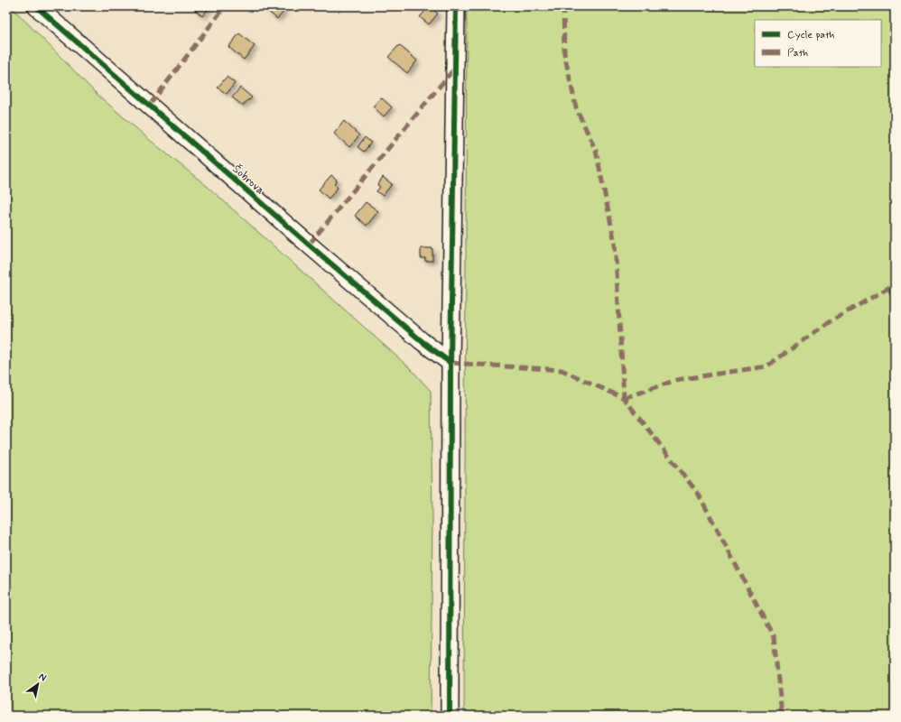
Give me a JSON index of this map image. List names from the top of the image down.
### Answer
{
  "streets": {
    "street": ["Šobrova"]
  },
  "legend": ["Cycle path", "Path"],
  "north": "top right"
}
